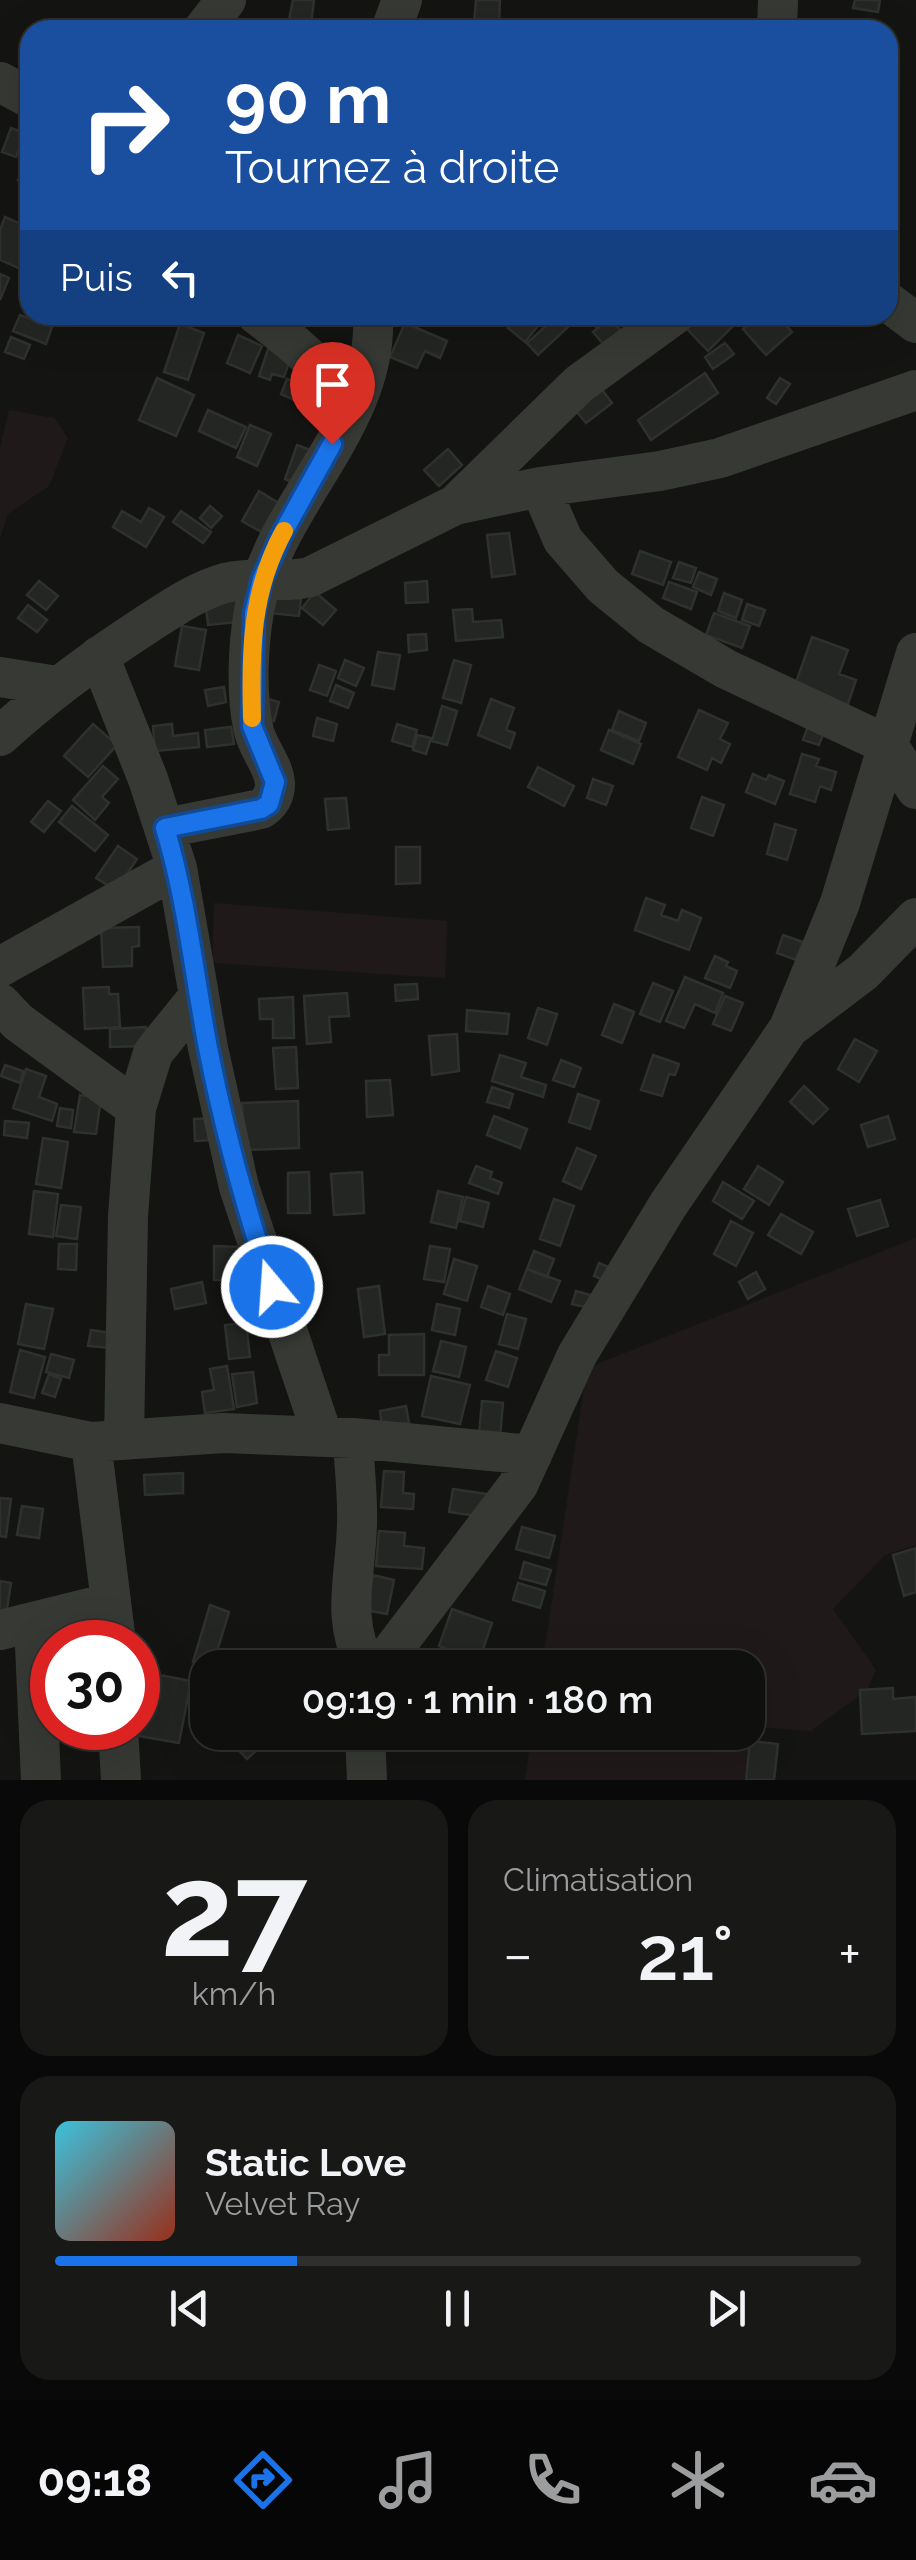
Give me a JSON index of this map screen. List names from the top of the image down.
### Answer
{
  "page": {
    "turn": ["90 m", "Tournez à droite"],
    "then": "Puis",
    "limit": "30",
    "trip": "09:19 · 1 min · 180 m",
    "tile": [
      ["27", "km/h"],
      "Climatisation"
    ],
    "heat": ["−", "21°", "+"],
    "song": ["Static Love", "Velvet Ray"],
    "tabs": "09:18"
  }
}
